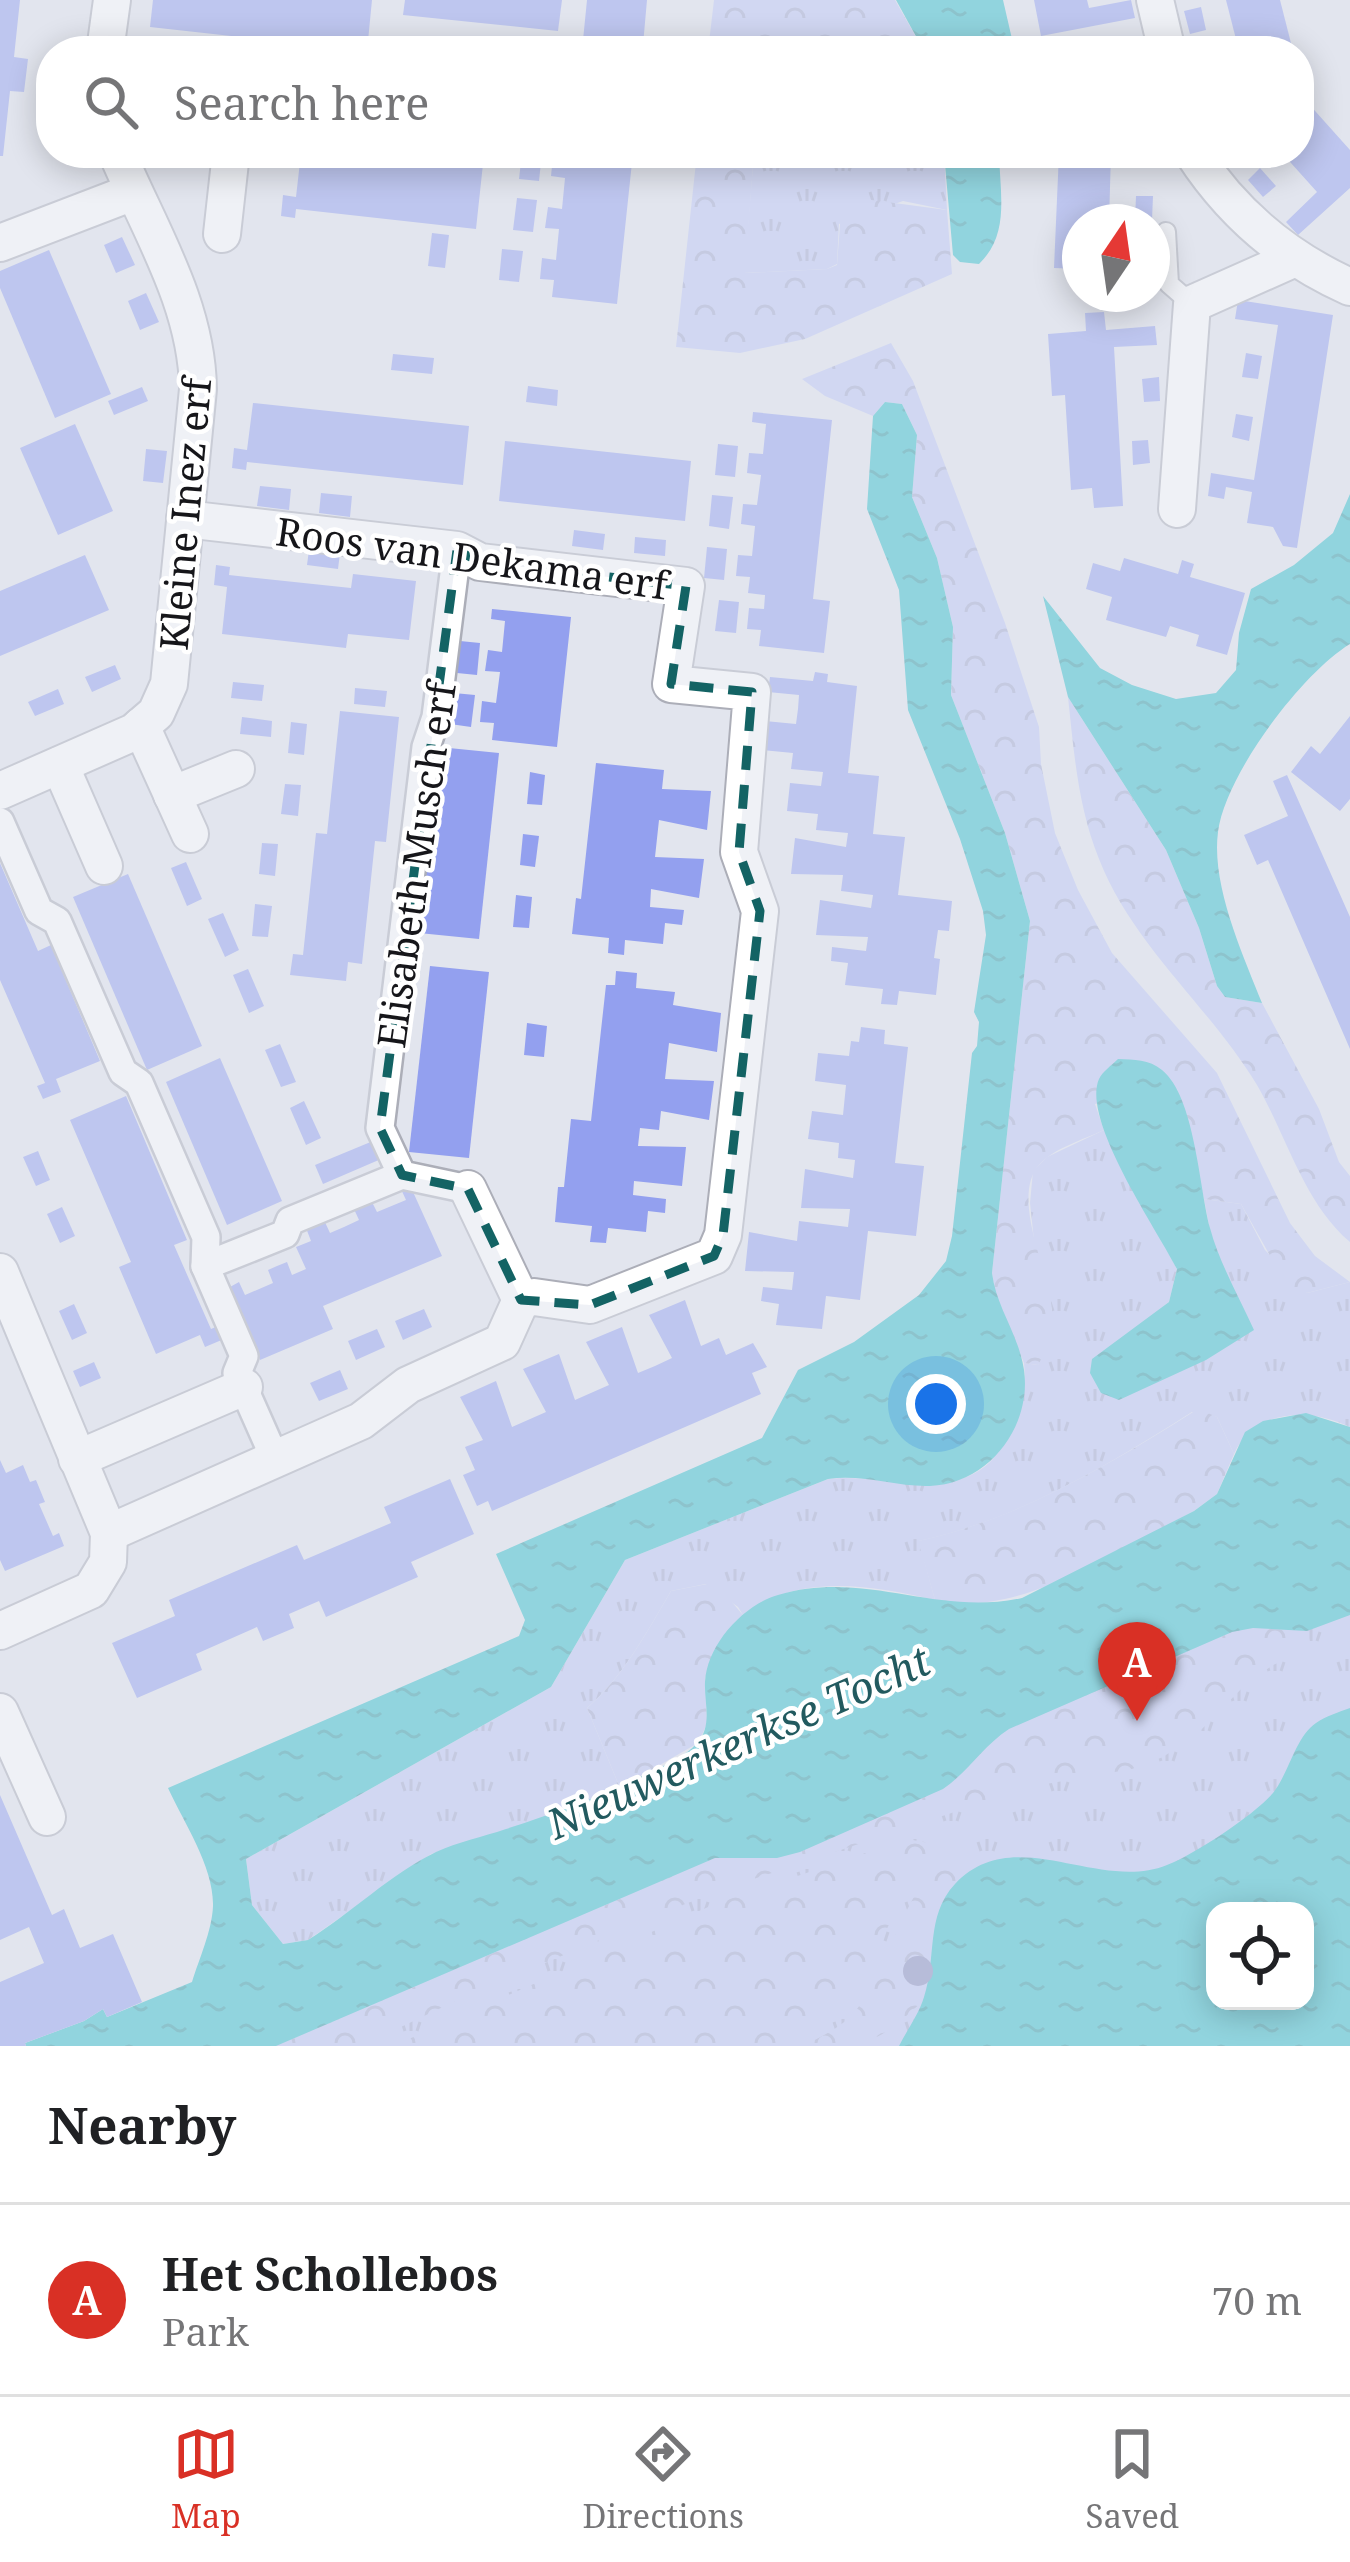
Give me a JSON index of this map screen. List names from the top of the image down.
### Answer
{
  "streets": {
    "street": ["Kleine Inez erf", "Roos van Dekama erf", "Elisabeth Musch erf"]
  },
  "crossings": [
    ["Kleine Inez erf", "Roos van Dekama erf"],
    ["Roos van Dekama erf", "Elisabeth Musch erf"]
  ],
  "water": ["Nieuwerkerkse Tocht"],
  "north": "top",
  "page": {
    "search": "Search here",
    "pins": "A",
    "heading": "Nearby",
    "list": [
      {
        "mark": "A",
        "name": "Het Schollebos",
        "note": "Park",
        "value": "70 m"
      }
    ],
    "nav": ["Map", "Directions", "Saved"]
  }
}
